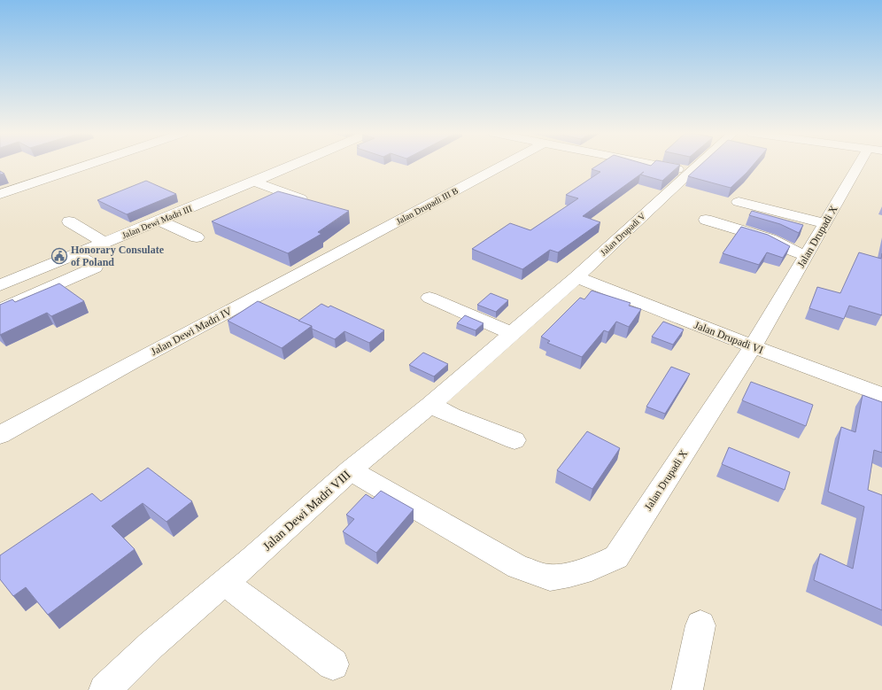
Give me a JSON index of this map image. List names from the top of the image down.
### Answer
{
  "streets": {
    "street": [
      "Jalan Drupadi III B",
      "Jalan Dewi Madri III",
      "Jalan Drupadi V",
      "Jalan Drupadi X",
      "Jalan Dewi Madri IV",
      "Jalan Drupadi VI",
      "Jalan Dewi Madri VIII"
    ]
  },
  "crossings": [
    ["Jalan Drupadi III B", "Jalan Dewi Madri IV"],
    ["Jalan Drupadi V", "Jalan Drupadi VI"],
    ["Jalan Drupadi V", "Jalan Dewi Madri VIII"],
    ["Jalan Drupadi X", "Jalan Drupadi VI"],
    ["Jalan Drupadi X", "Jalan Dewi Madri VIII"]
  ],
  "places": {
    "public building": ["Honorary Consulate of Poland"]
  }
}
